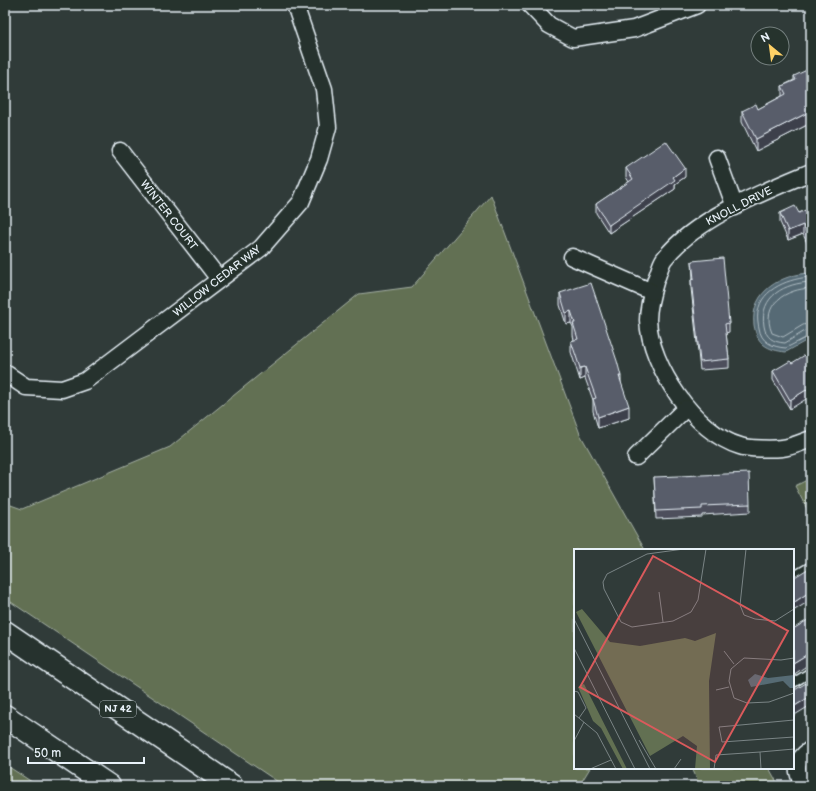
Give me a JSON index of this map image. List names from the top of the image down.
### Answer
{
  "streets": {
    "highway": ["NJ 42"],
    "street": ["KNOLL DRIVE", "WINTER COURT", "WILLOW CEDAR WAY"]
  },
  "crossings": [
    ["WINTER COURT", "WILLOW CEDAR WAY"]
  ],
  "scale_bar": "50 m",
  "north": "top left"
}
